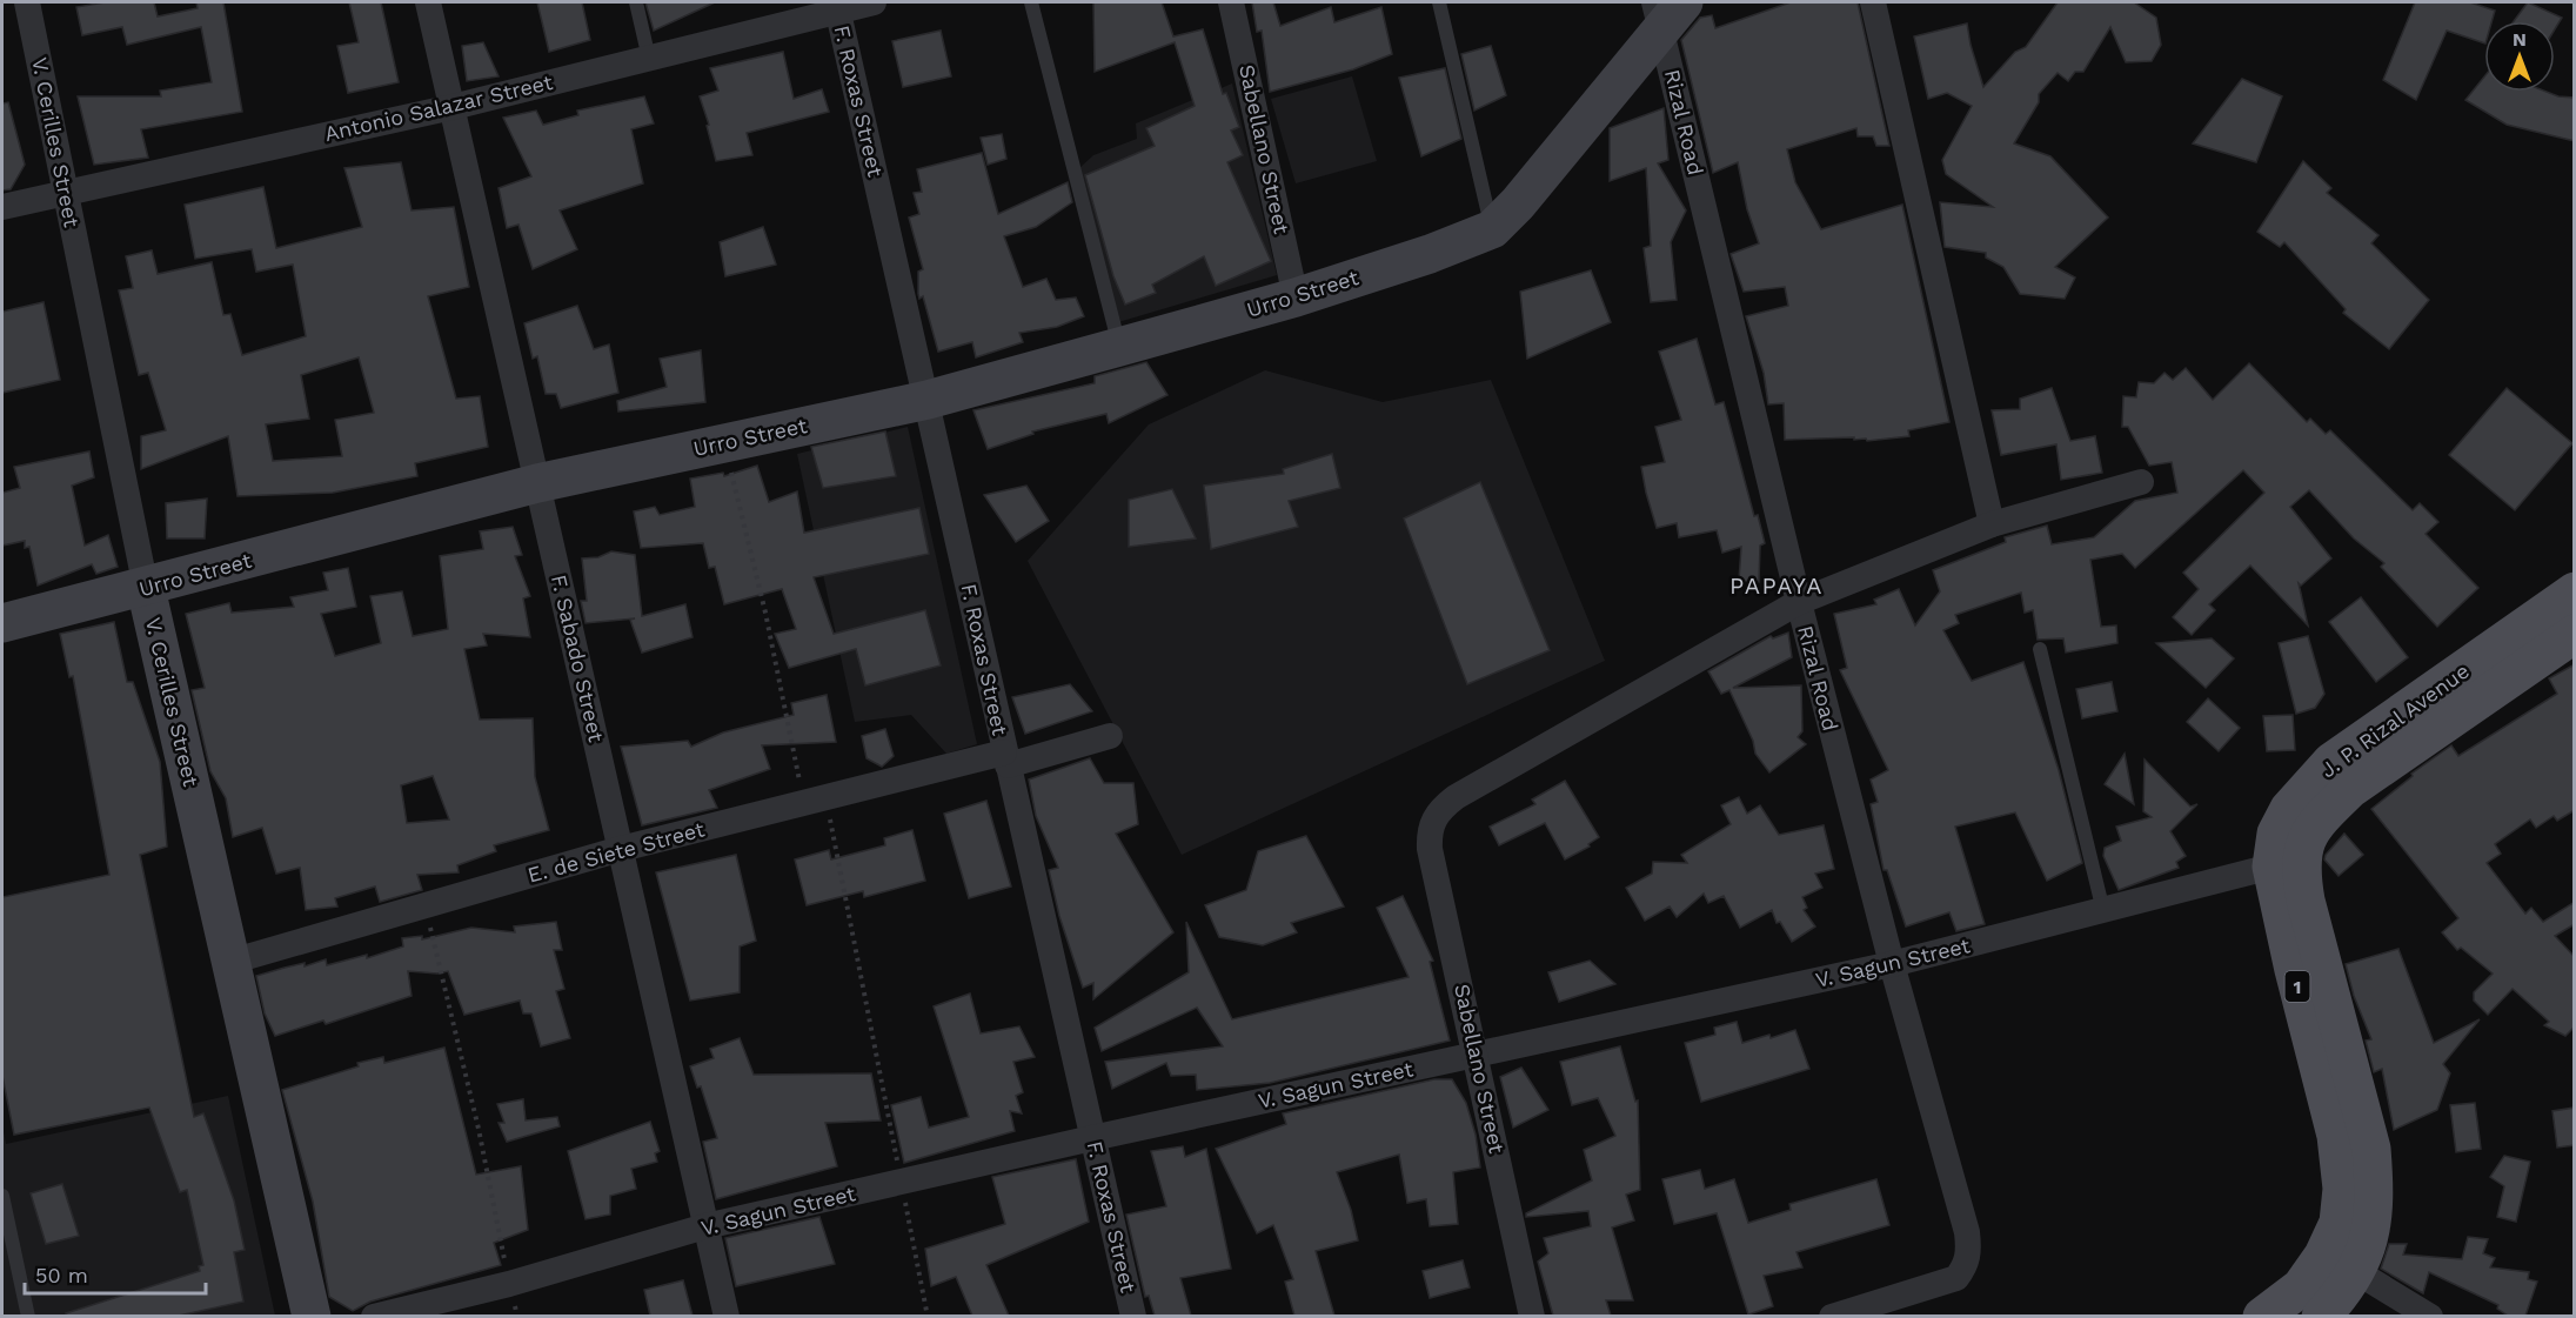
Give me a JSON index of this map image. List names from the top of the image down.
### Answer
{
  "streets": {
    "main road": ["J. P. Rizal Avenue", "1"],
    "street": [
      "F. Roxas Street",
      "Antonio Salazar Street",
      "Rizal Road",
      "V. Cerilles Street",
      "Sabellano Street",
      "Urro Street",
      "F. Sabado Street",
      "E. de Siete Street",
      "V. Sagun Street"
    ]
  },
  "crossings": [
    ["F. Roxas Street", "Antonio Salazar Street"],
    ["F. Roxas Street", "Urro Street"],
    ["F. Roxas Street", "E. de Siete Street"],
    ["F. Roxas Street", "V. Sagun Street"],
    ["Antonio Salazar Street", "V. Cerilles Street"],
    ["Antonio Salazar Street", "F. Sabado Street"],
    ["Rizal Road", "Sabellano Street"],
    ["Rizal Road", "V. Sagun Street"],
    ["V. Cerilles Street", "Urro Street"],
    ["V. Cerilles Street", "E. de Siete Street"],
    ["Sabellano Street", "Urro Street"],
    ["Sabellano Street", "V. Sagun Street"],
    ["Urro Street", "F. Sabado Street"],
    ["F. Sabado Street", "E. de Siete Street"],
    ["F. Sabado Street", "V. Sagun Street"],
    ["J. P. Rizal Avenue", "V. Sagun Street"]
  ],
  "districts": ["PAPAYA"],
  "scale_bar": "50 m",
  "north": "top"
}
